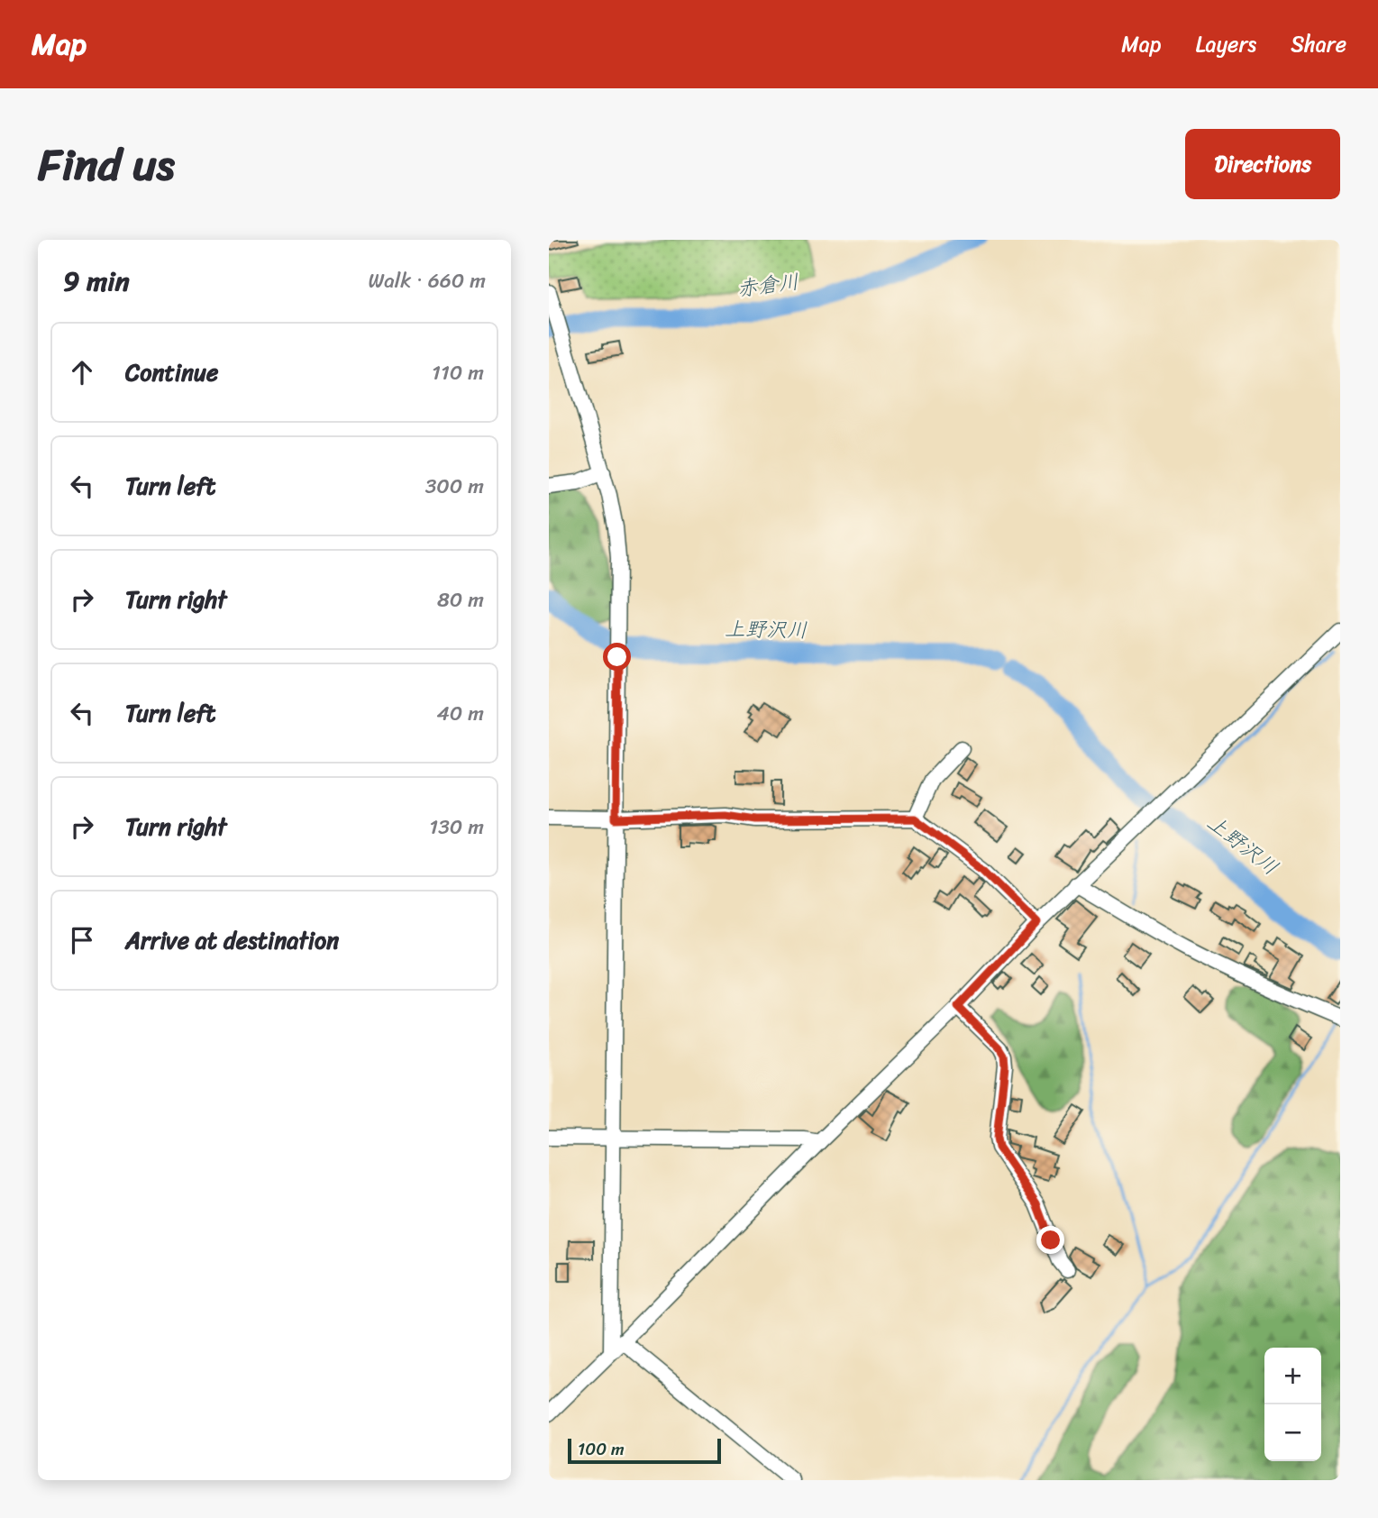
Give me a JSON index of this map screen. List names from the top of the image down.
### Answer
{
  "water": ["赤倉川", "上野沢川"],
  "scale_bar": "100 m",
  "page": {
    "header": "Map",
    "nav": ["Map", "Layers", "Share"],
    "title": "Find us",
    "buttons": "Directions",
    "heading": ["9 min", "Walk · 660 m"],
    "list": [
      ["Continue", "110 m"],
      ["Turn left", "300 m"],
      ["Turn right", "80 m"],
      ["Turn left", "40 m"],
      ["Turn right", "130 m"],
      "Arrive at destination"
    ],
    "map_buttons": ["+", "−"],
    "scale": "100 m"
  }
}
